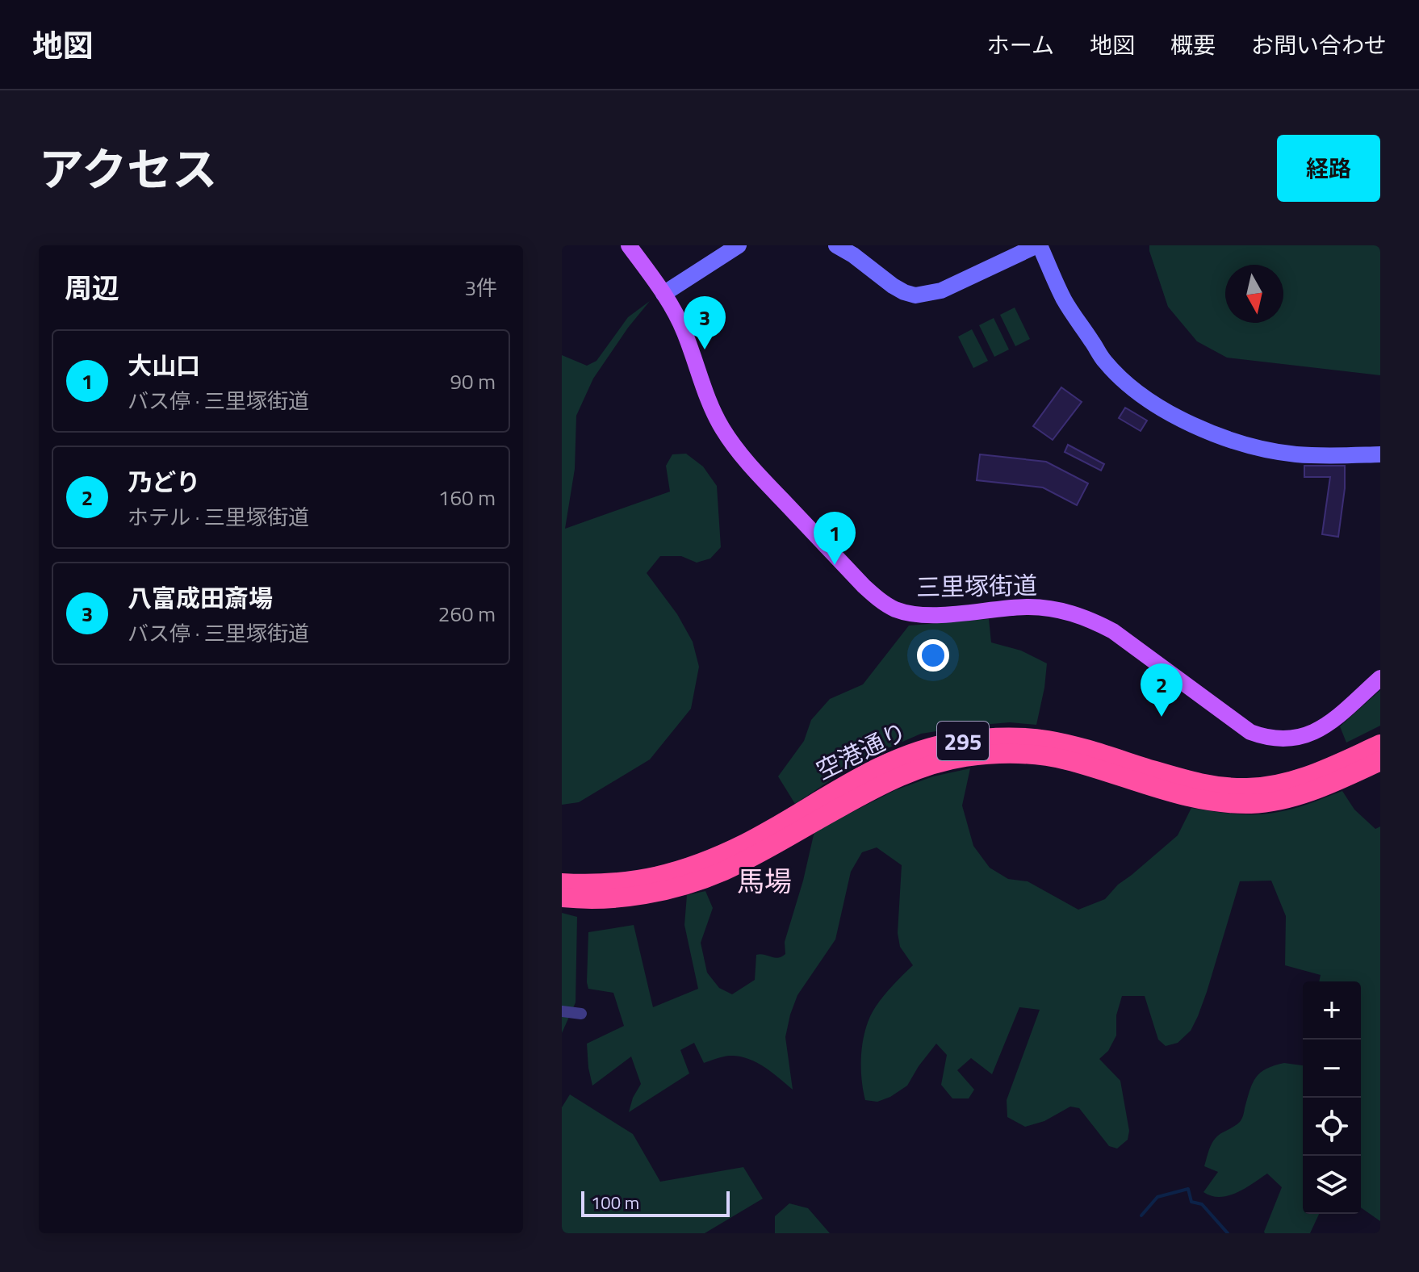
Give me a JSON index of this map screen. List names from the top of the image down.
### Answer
{
  "streets": {
    "highway": ["295", "空港通り"],
    "main road": ["三里塚街道"]
  },
  "districts": ["馬場"],
  "scale_bar": "100 m",
  "north": "bottom",
  "page": {
    "header": "地図",
    "nav": [
      "ホーム",
      "地図",
      "概要",
      "お問い合わせ"
    ],
    "title": "アクセス",
    "buttons": "経路",
    "heading": ["周辺", "3件"],
    "pins": ["3", "1", "2"],
    "list": [
      {
        "mark": "1",
        "name": "大山口",
        "note": "バス停 · 三里塚街道",
        "value": "90 m"
      },
      {
        "mark": "2",
        "name": "乃どり",
        "note": "ホテル · 三里塚街道",
        "value": "160 m"
      },
      {
        "mark": "3",
        "name": "八富成田斎場",
        "note": "バス停 · 三里塚街道",
        "value": "260 m"
      }
    ],
    "map_buttons": ["+", "−"],
    "scale": "100 m"
  }
}
